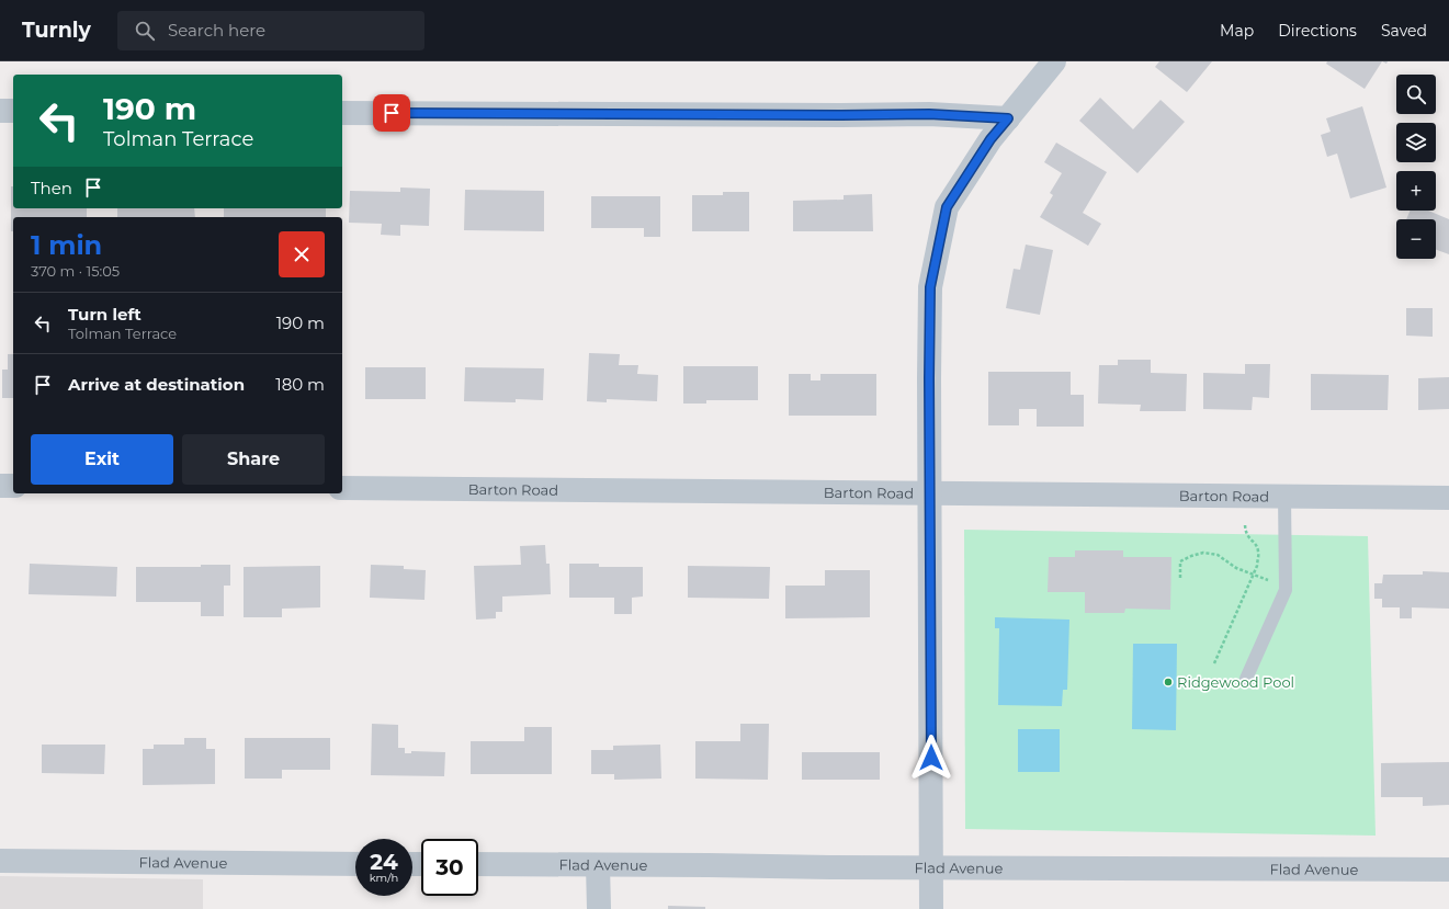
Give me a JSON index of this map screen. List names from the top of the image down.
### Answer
{
  "streets": {
    "street": ["Barton Road", "Flad Avenue"]
  },
  "places": ["Ridgewood Pool"],
  "page": {
    "header": "Turnly",
    "search": "Search here",
    "nav": ["Map", "Directions", "Saved"],
    "map_buttons": ["+", "−"],
    "turn": ["190 m", "Tolman Terrace"],
    "then": "Then",
    "heading": ["1 min", "370 m · 15:05"],
    "list": [
      {
        "name": "Turn left",
        "note": "Tolman Terrace",
        "value": "190 m"
      },
      {
        "name": "Arrive at destination",
        "value": "180 m"
      }
    ],
    "buttons": ["Exit", "Share"],
    "speed": "24 km/h",
    "limit": "30"
  }
}
